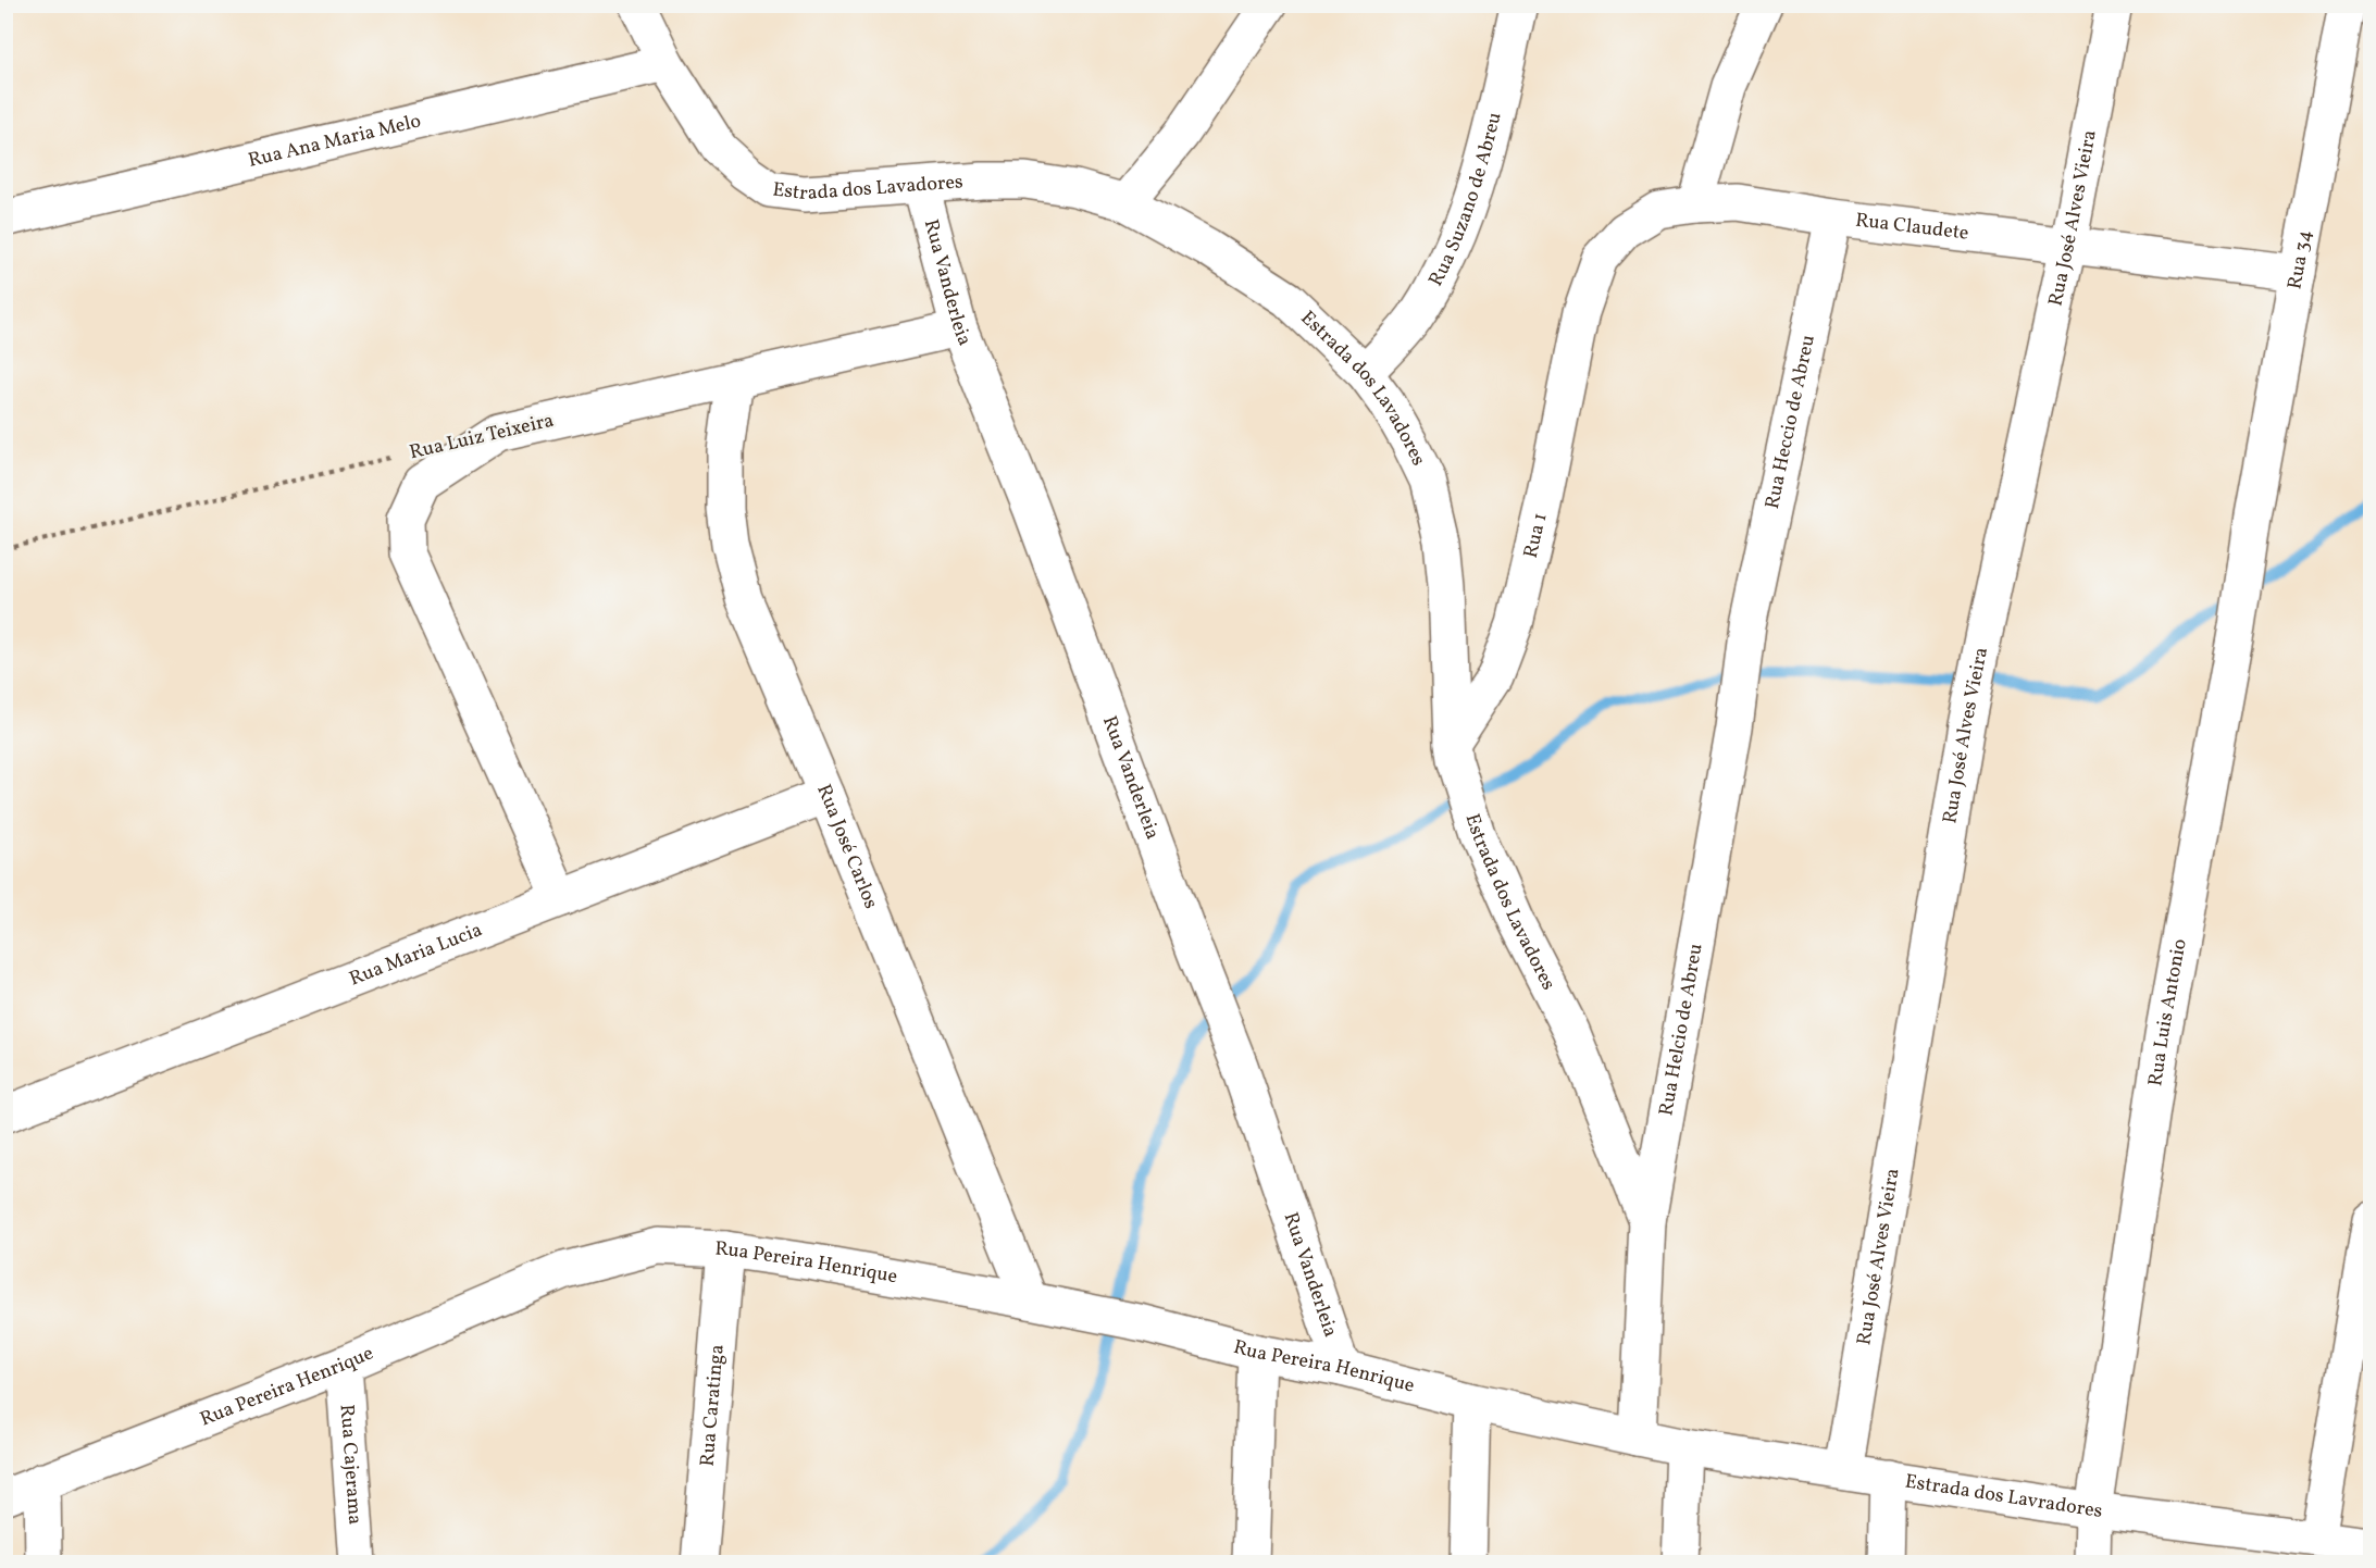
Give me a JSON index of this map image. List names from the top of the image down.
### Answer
{
  "streets": {
    "street": [
      "Rua Ana Maria Melo",
      "Estrada dos Lavadores",
      "Rua Suzano de Abreu",
      "Rua José Alves Vieira",
      "Rua Claudete",
      "Rua 34",
      "Rua Vanderleia",
      "Rua Heccio de Abreu",
      "Rua Luiz Teixeira",
      "Rua 1",
      "Rua José Carlos",
      "Rua Maria Lucia",
      "Rua Luis Antonio",
      "Rua Helcio de Abreu",
      "Rua Pereira Henrique",
      "Rua Caratinga",
      "Rua Cajerama",
      "Estrada dos Lavradores"
    ]
  },
  "crossings": [
    ["Rua Ana Maria Melo", "Estrada dos Lavadores"],
    ["Estrada dos Lavadores", "Rua Suzano de Abreu"],
    ["Estrada dos Lavadores", "Rua Vanderleia"],
    ["Estrada dos Lavadores", "Rua 1"],
    ["Estrada dos Lavadores", "Rua Helcio de Abreu"],
    ["Rua José Alves Vieira", "Rua Claudete"],
    ["Rua José Alves Vieira", "Estrada dos Lavradores"],
    ["Rua Claudete", "Rua 34"],
    ["Rua Claudete", "Rua Heccio de Abreu"],
    ["Rua Claudete", "Rua 1"],
    ["Rua 34", "Rua Luis Antonio"],
    ["Rua Vanderleia", "Rua Luiz Teixeira"],
    ["Rua Vanderleia", "Rua Pereira Henrique"],
    ["Rua Heccio de Abreu", "Rua Helcio de Abreu"],
    ["Rua Luiz Teixeira", "Rua José Carlos"],
    ["Rua Luiz Teixeira", "Rua Maria Lucia"],
    ["Rua José Carlos", "Rua Maria Lucia"],
    ["Rua José Carlos", "Rua Pereira Henrique"],
    ["Rua Luis Antonio", "Estrada dos Lavradores"],
    ["Rua Helcio de Abreu", "Rua Pereira Henrique"],
    ["Rua Helcio de Abreu", "Estrada dos Lavradores"],
    ["Rua Pereira Henrique", "Rua Caratinga"],
    ["Rua Pereira Henrique", "Rua Cajerama"],
    ["Rua Pereira Henrique", "Estrada dos Lavradores"]
  ]
}
